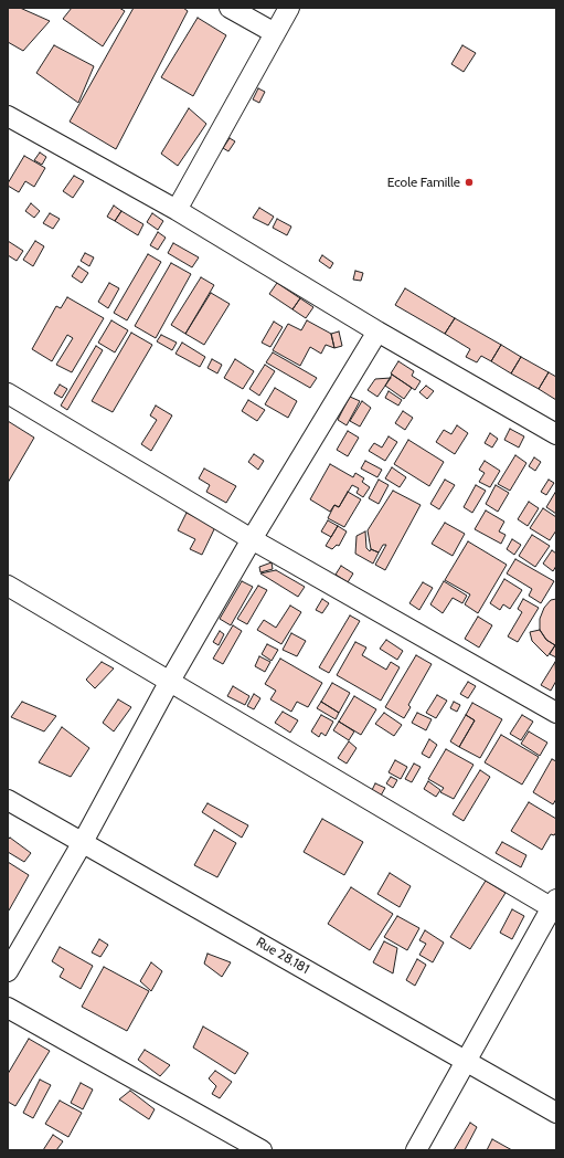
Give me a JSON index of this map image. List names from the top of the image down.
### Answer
{
  "streets": {
    "street": ["Rue 28.181"]
  },
  "places": ["Ecole Famille"]
}
